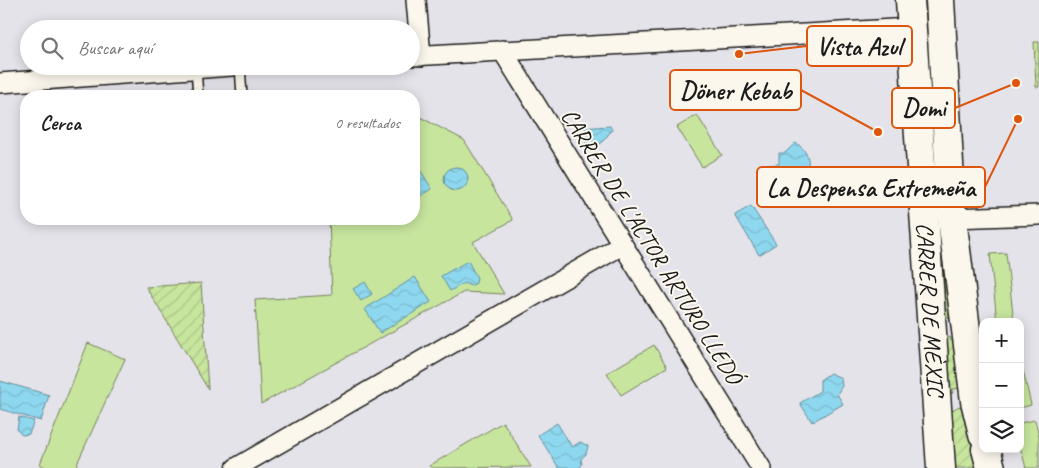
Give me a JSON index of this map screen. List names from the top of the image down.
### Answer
{
  "streets": {
    "main road": ["CARRER DE MÈXIC"],
    "street": ["CARRER DE L'ACTOR ARTURO LLEDÓ"]
  },
  "places": [
    "Vista Azul",
    "Domi",
    "La Despensa Extremeña",
    "Döner Kebab"
  ],
  "page": {
    "search": "Buscar aquí",
    "heading": ["Cerca", "0 resultados"],
    "map_buttons": ["+", "−"]
  }
}
